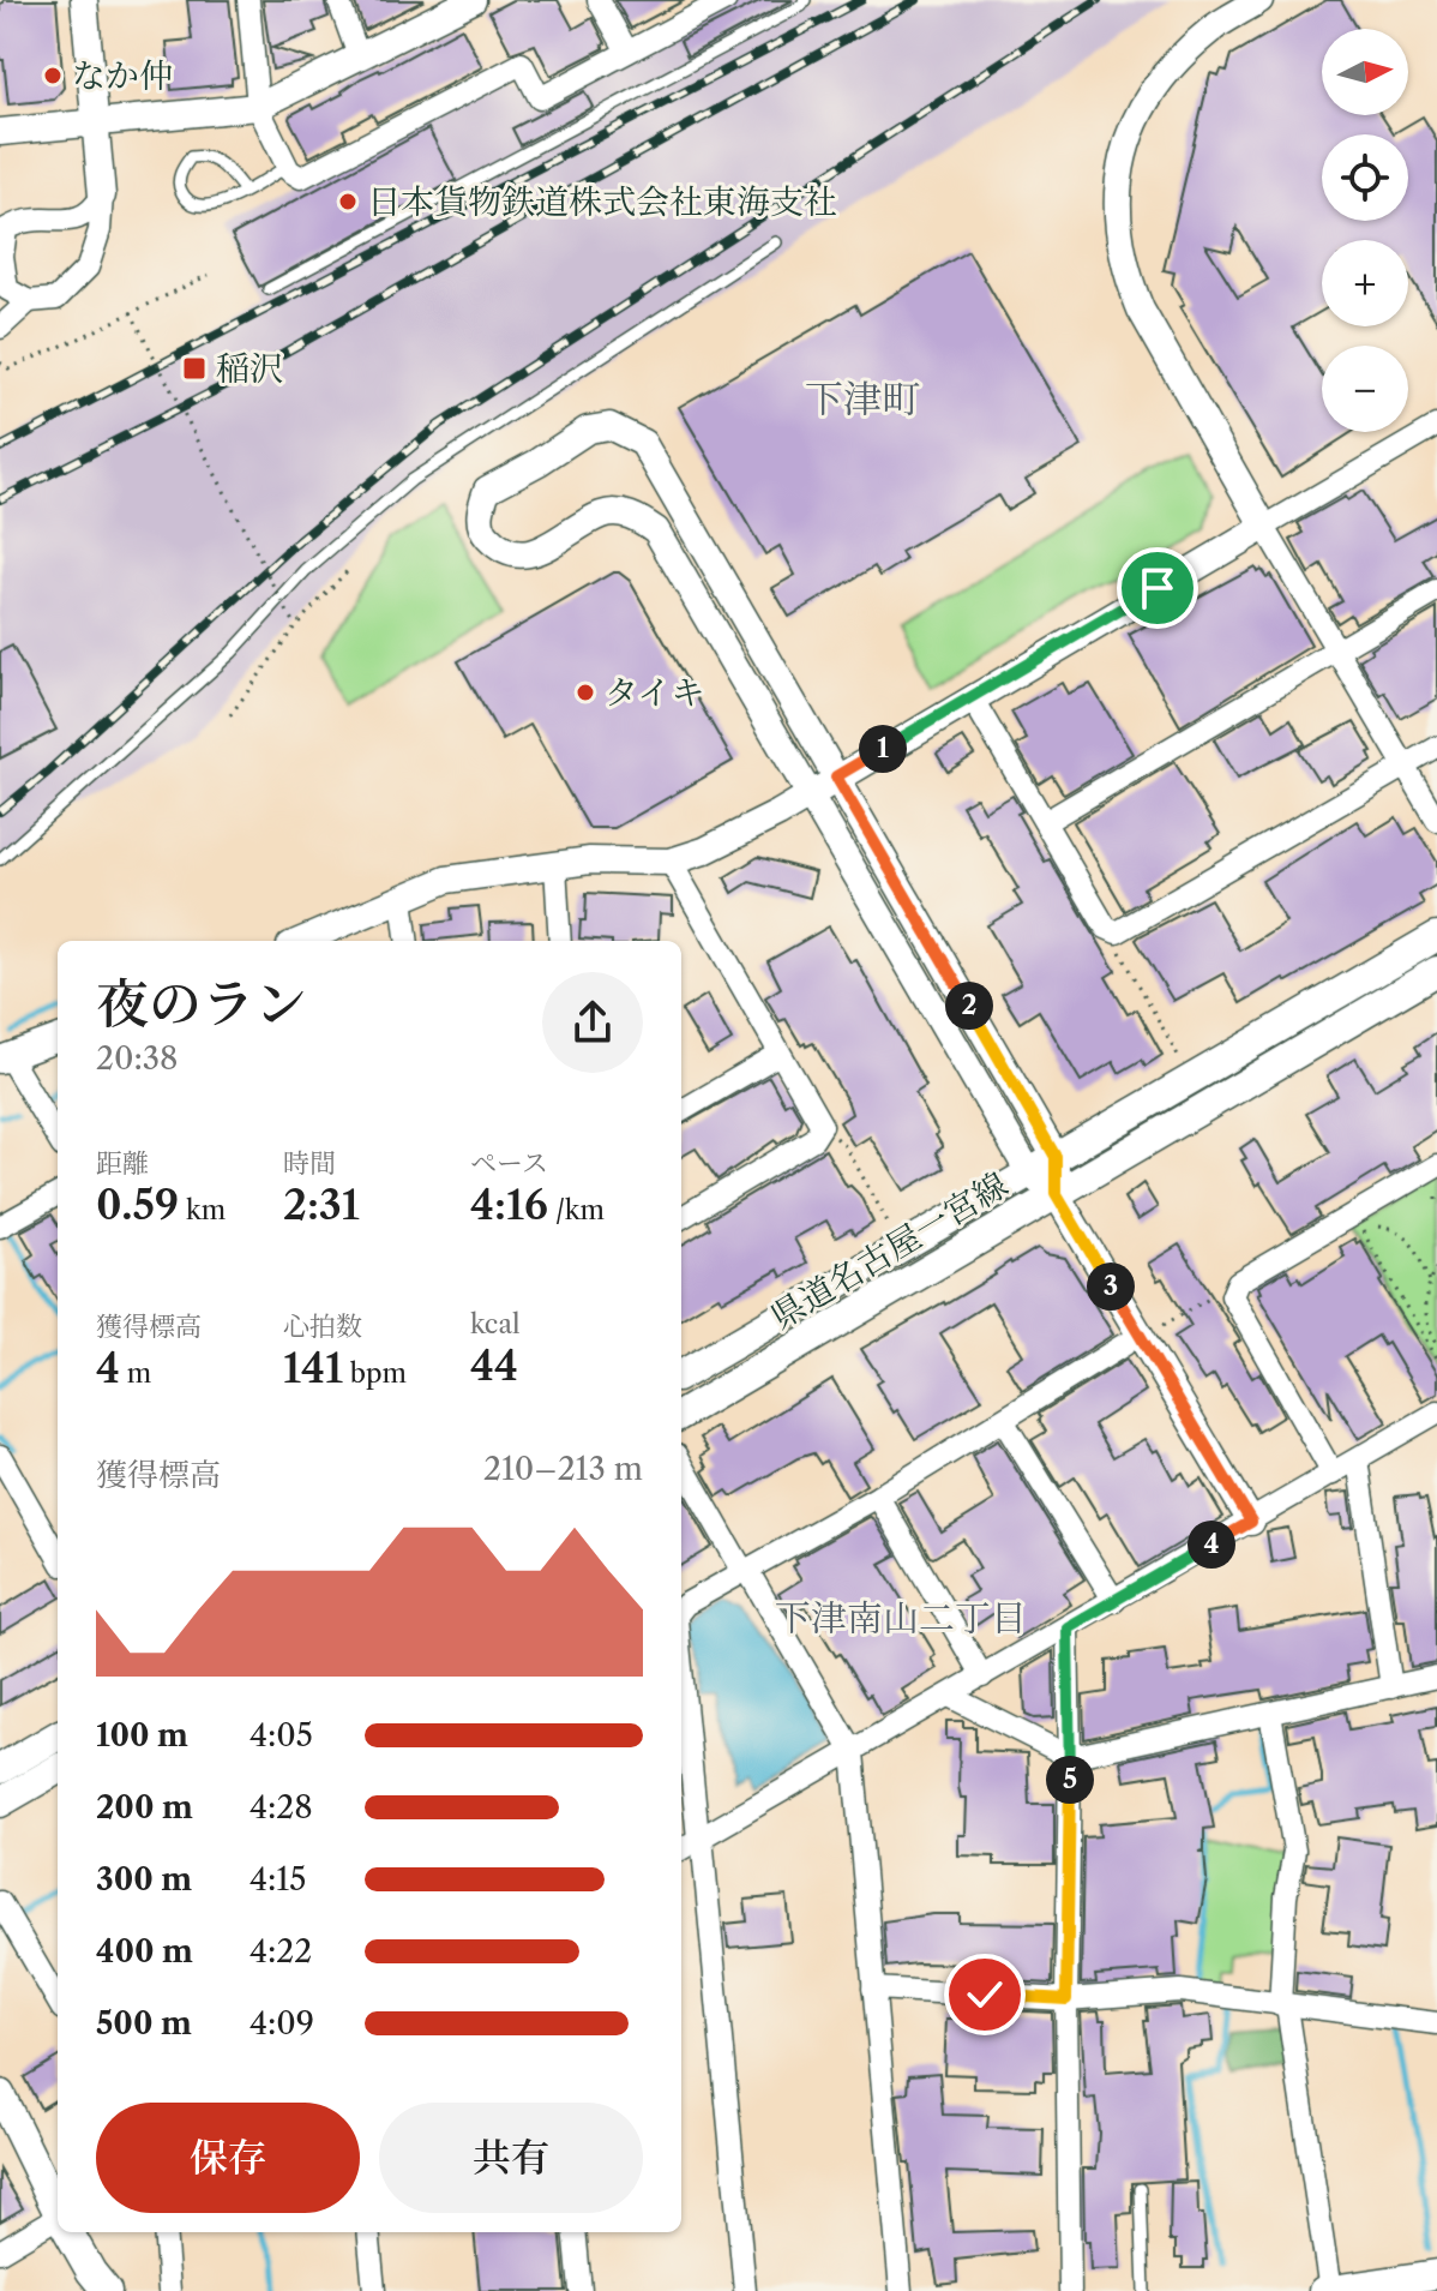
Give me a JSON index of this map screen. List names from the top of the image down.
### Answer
{
  "streets": {
    "main road": ["県道名古屋一宮線"]
  },
  "districts": ["下津町", "下津南山二丁目"],
  "places": {
    "other": ["なか仲", "日本貨物鉄道株式会社東海支社", "タイキ"],
    "transit": ["稲沢"]
  },
  "north": "right",
  "page": {
    "map_buttons": ["+", "−"],
    "pins": [
      "1",
      "2",
      "3",
      "4",
      "5"
    ],
    "heading": ["夜のラン", "20:38"],
    "stats": [
      ["距離", "0.59 km"],
      ["時間", "2:31"],
      ["ペース", "4:16 /km"],
      ["獲得標高", "4 m"],
      ["心拍数", "141 bpm"],
      ["kcal", "44"]
    ],
    "chart": ["獲得標高", "210–213 m"],
    "list": [
      {
        "name": "100 m",
        "note": "4:05"
      },
      {
        "name": "200 m",
        "note": "4:28"
      },
      {
        "name": "300 m",
        "note": "4:15"
      },
      {
        "name": "400 m",
        "note": "4:22"
      },
      {
        "name": "500 m",
        "note": "4:09"
      }
    ],
    "buttons": ["保存", "共有"]
  }
}
